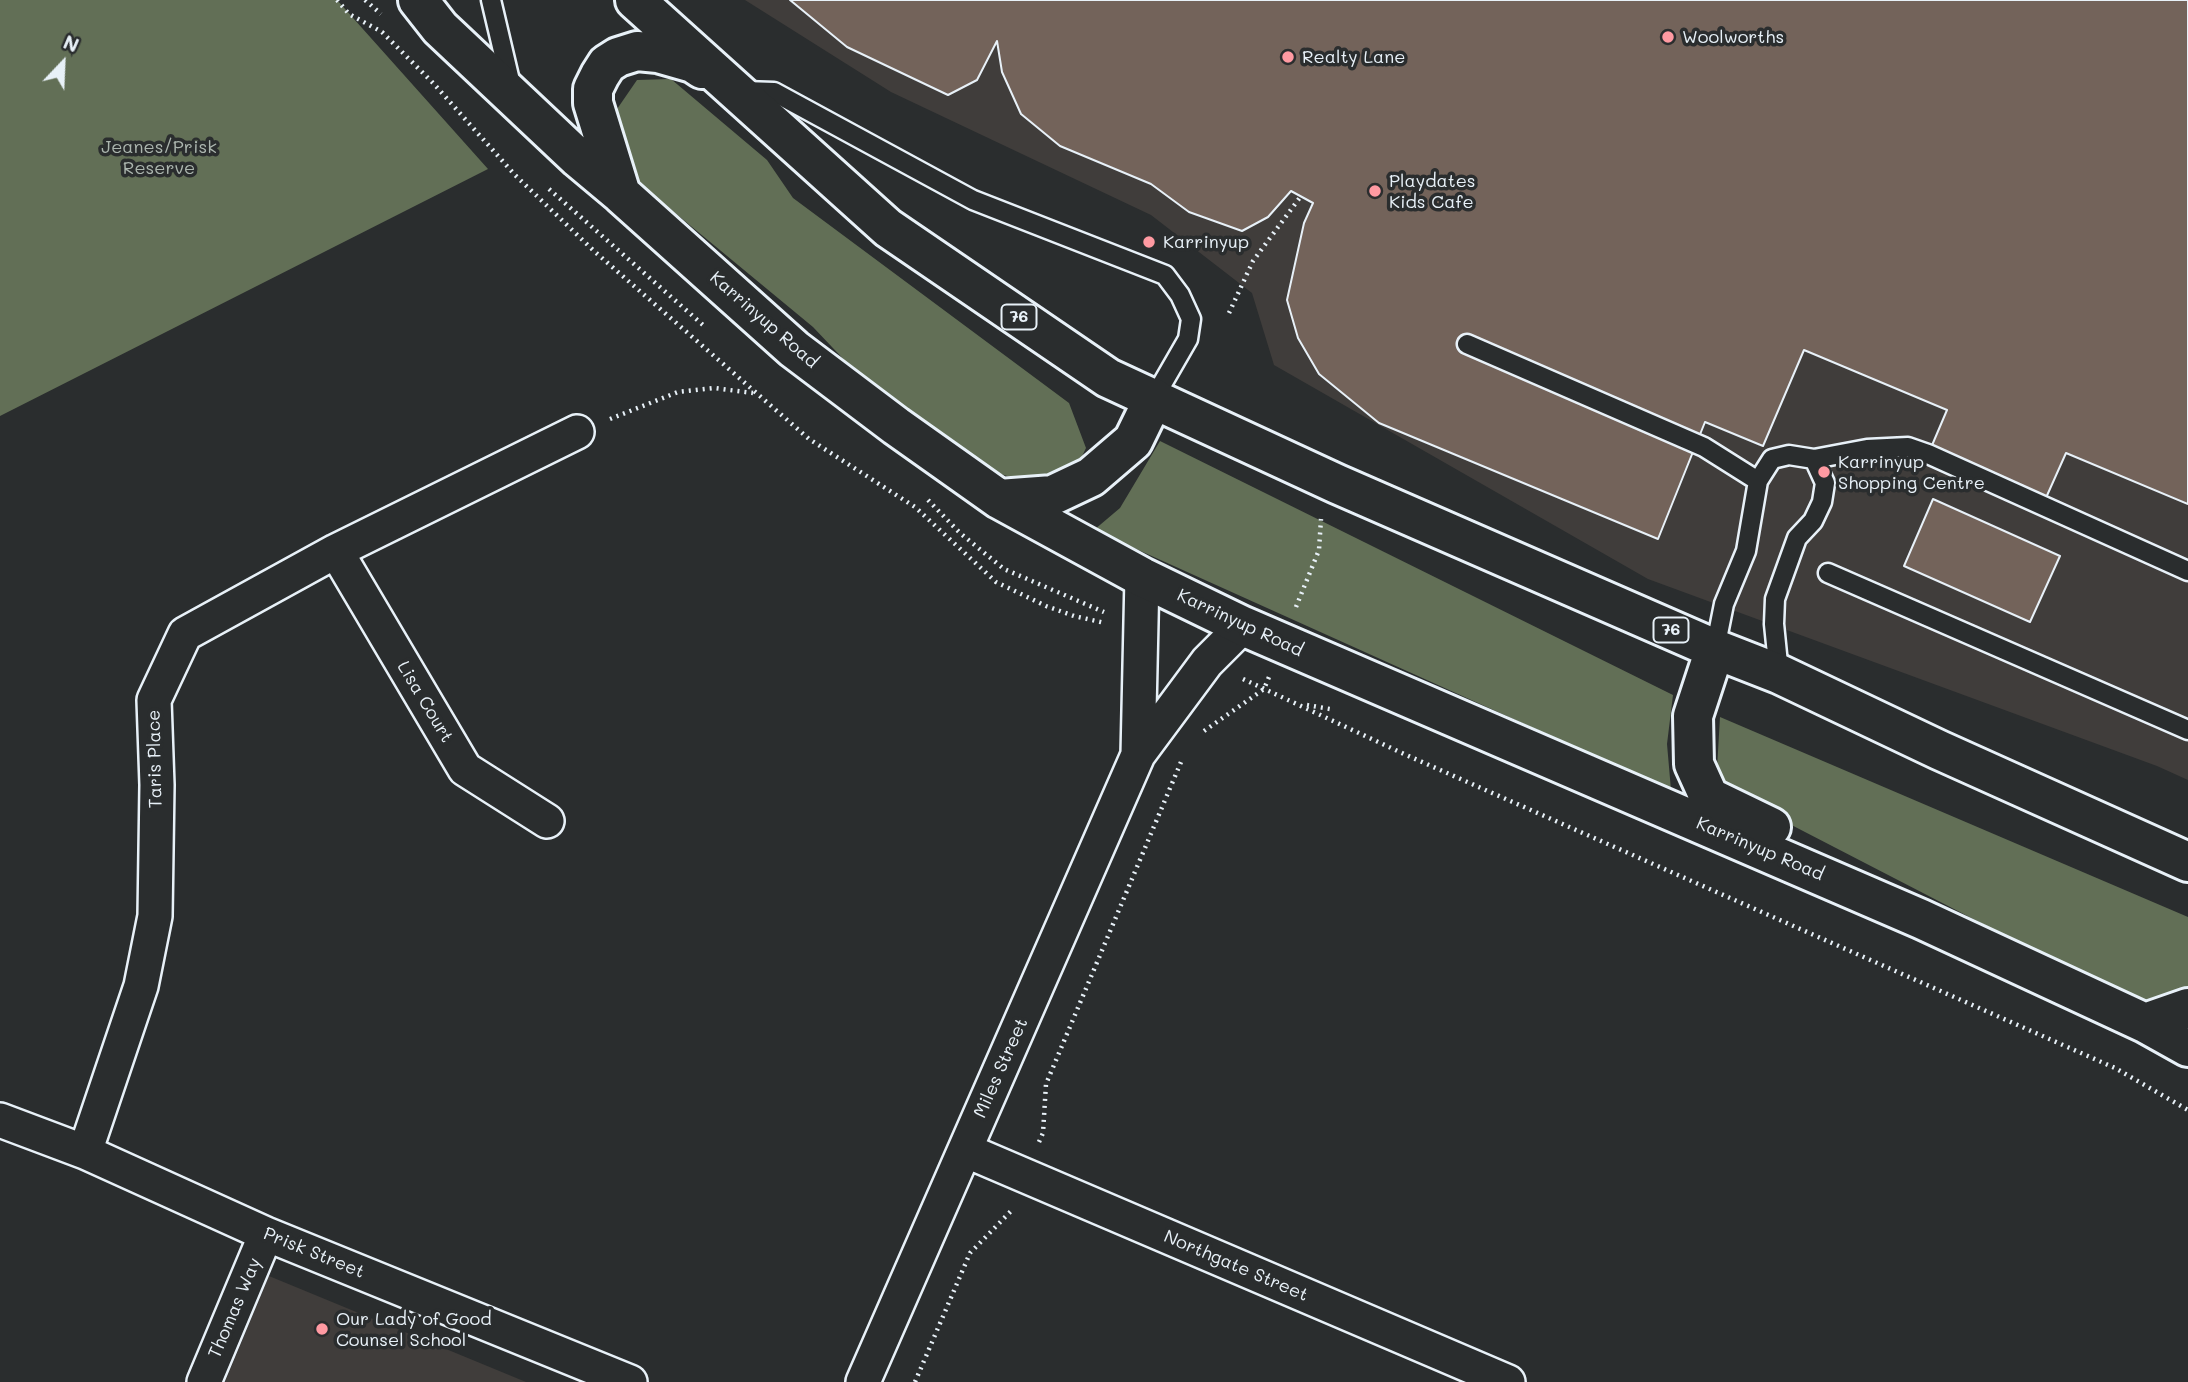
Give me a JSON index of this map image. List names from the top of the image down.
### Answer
{
  "streets": {
    "highway": ["76", "Karrinyup Road"],
    "street": [
      "Lisa Court",
      "Taris Place",
      "Miles Street",
      "Prisk Street",
      "Northgate Street",
      "Thomas Way"
    ]
  },
  "crossings": [
    ["Karrinyup Road", "Miles Street"],
    ["Lisa Court", "Taris Place"],
    ["Taris Place", "Prisk Street"],
    ["Miles Street", "Northgate Street"],
    ["Prisk Street", "Thomas Way"]
  ],
  "parks": ["Jeanes/Prisk Reserve"],
  "places": [
    "Woolworths",
    "Realty Lane",
    "Playdates Kids Cafe",
    "Karrinyup",
    "Karrinyup Shopping Centre",
    "Our Lady of Good Counsel School"
  ],
  "north": "top right"
}
